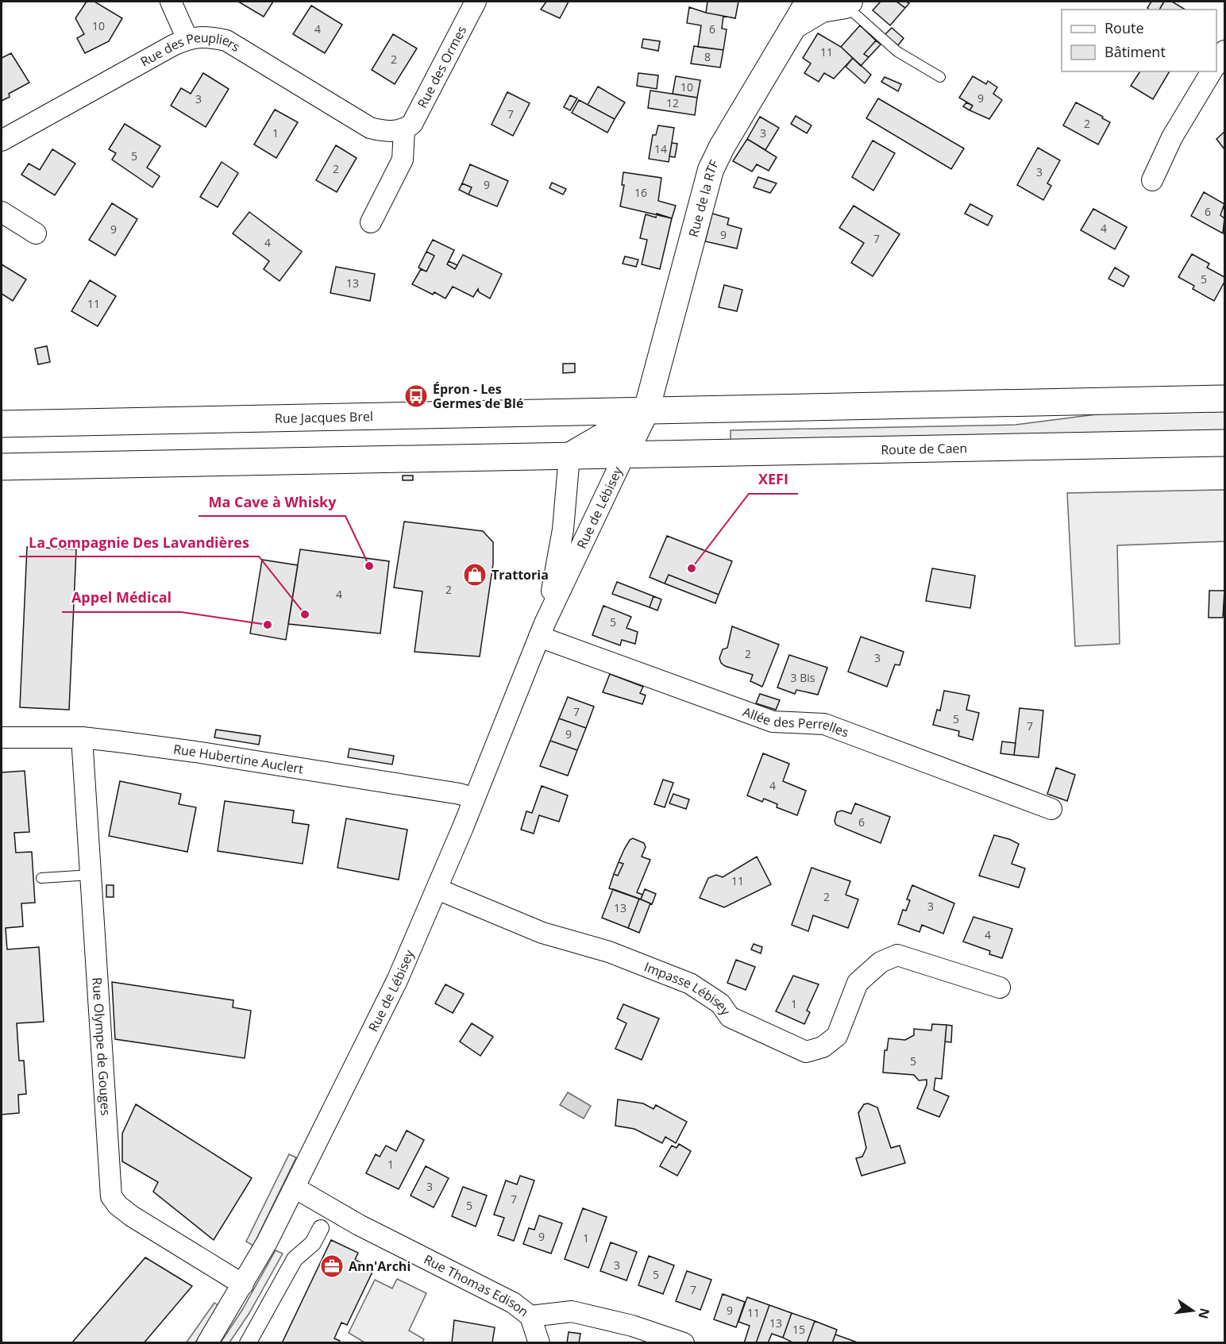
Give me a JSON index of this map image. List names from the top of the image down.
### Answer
{
  "streets": {
    "main road": ["Rue Jacques Brel", "Route de Caen"],
    "street": [
      "Rue des Peupliers",
      "Rue des Ormes",
      "Rue de la RTF",
      "Rue de Lébisey",
      "Allée des Perrelles",
      "Rue Hubertine Auclert",
      "Impasse Lébisey",
      "Rue Olympe de Gouges",
      "Rue Thomas Edison"
    ]
  },
  "crossings": [
    ["Rue des Peupliers", "Rue des Ormes"],
    ["Rue de la RTF", "Rue Jacques Brel"],
    ["Rue de la RTF", "Rue de Lébisey"],
    ["Rue Jacques Brel", "Rue de Lébisey"],
    ["Route de Caen", "Rue de Lébisey"],
    ["Rue de Lébisey", "Allée des Perrelles"],
    ["Rue de Lébisey", "Rue Hubertine Auclert"],
    ["Rue de Lébisey", "Impasse Lébisey"],
    ["Rue de Lébisey", "Rue Olympe de Gouges"],
    ["Rue de Lébisey", "Rue Thomas Edison"],
    ["Rue Hubertine Auclert", "Rue Olympe de Gouges"]
  ],
  "places": {
    "bus stop": ["Épron - Les Germes de Blé"],
    "other": [
      "Ma Cave à Whisky",
      "XEFI",
      "La Compagnie Des Lavandières",
      "Appel Médical"
    ],
    "shop": ["Trattoria"],
    "office": ["Ann'Archi"]
  },
  "house_numbers": [
    "10",
    "4",
    "6",
    "11",
    "8",
    "2",
    "10",
    "9",
    "3",
    "12",
    "7",
    "2",
    "1",
    "3",
    "14",
    "5",
    "2",
    "3",
    "9",
    "16",
    "6",
    "4",
    "9",
    "9",
    "7",
    "4",
    "5",
    "13",
    "11",
    "2",
    "4",
    "5",
    "2",
    "3",
    "3 Bis",
    "7",
    "5",
    "7",
    "9",
    "4",
    "6",
    "11",
    "2",
    "3",
    "13",
    "4",
    "1",
    "5",
    "1",
    "3",
    "7",
    "5",
    "9",
    "1",
    "3",
    "5",
    "7",
    "9",
    "11",
    "13",
    "15"
  ],
  "legend": ["Route", "Bâtiment"],
  "north": "right"
}
